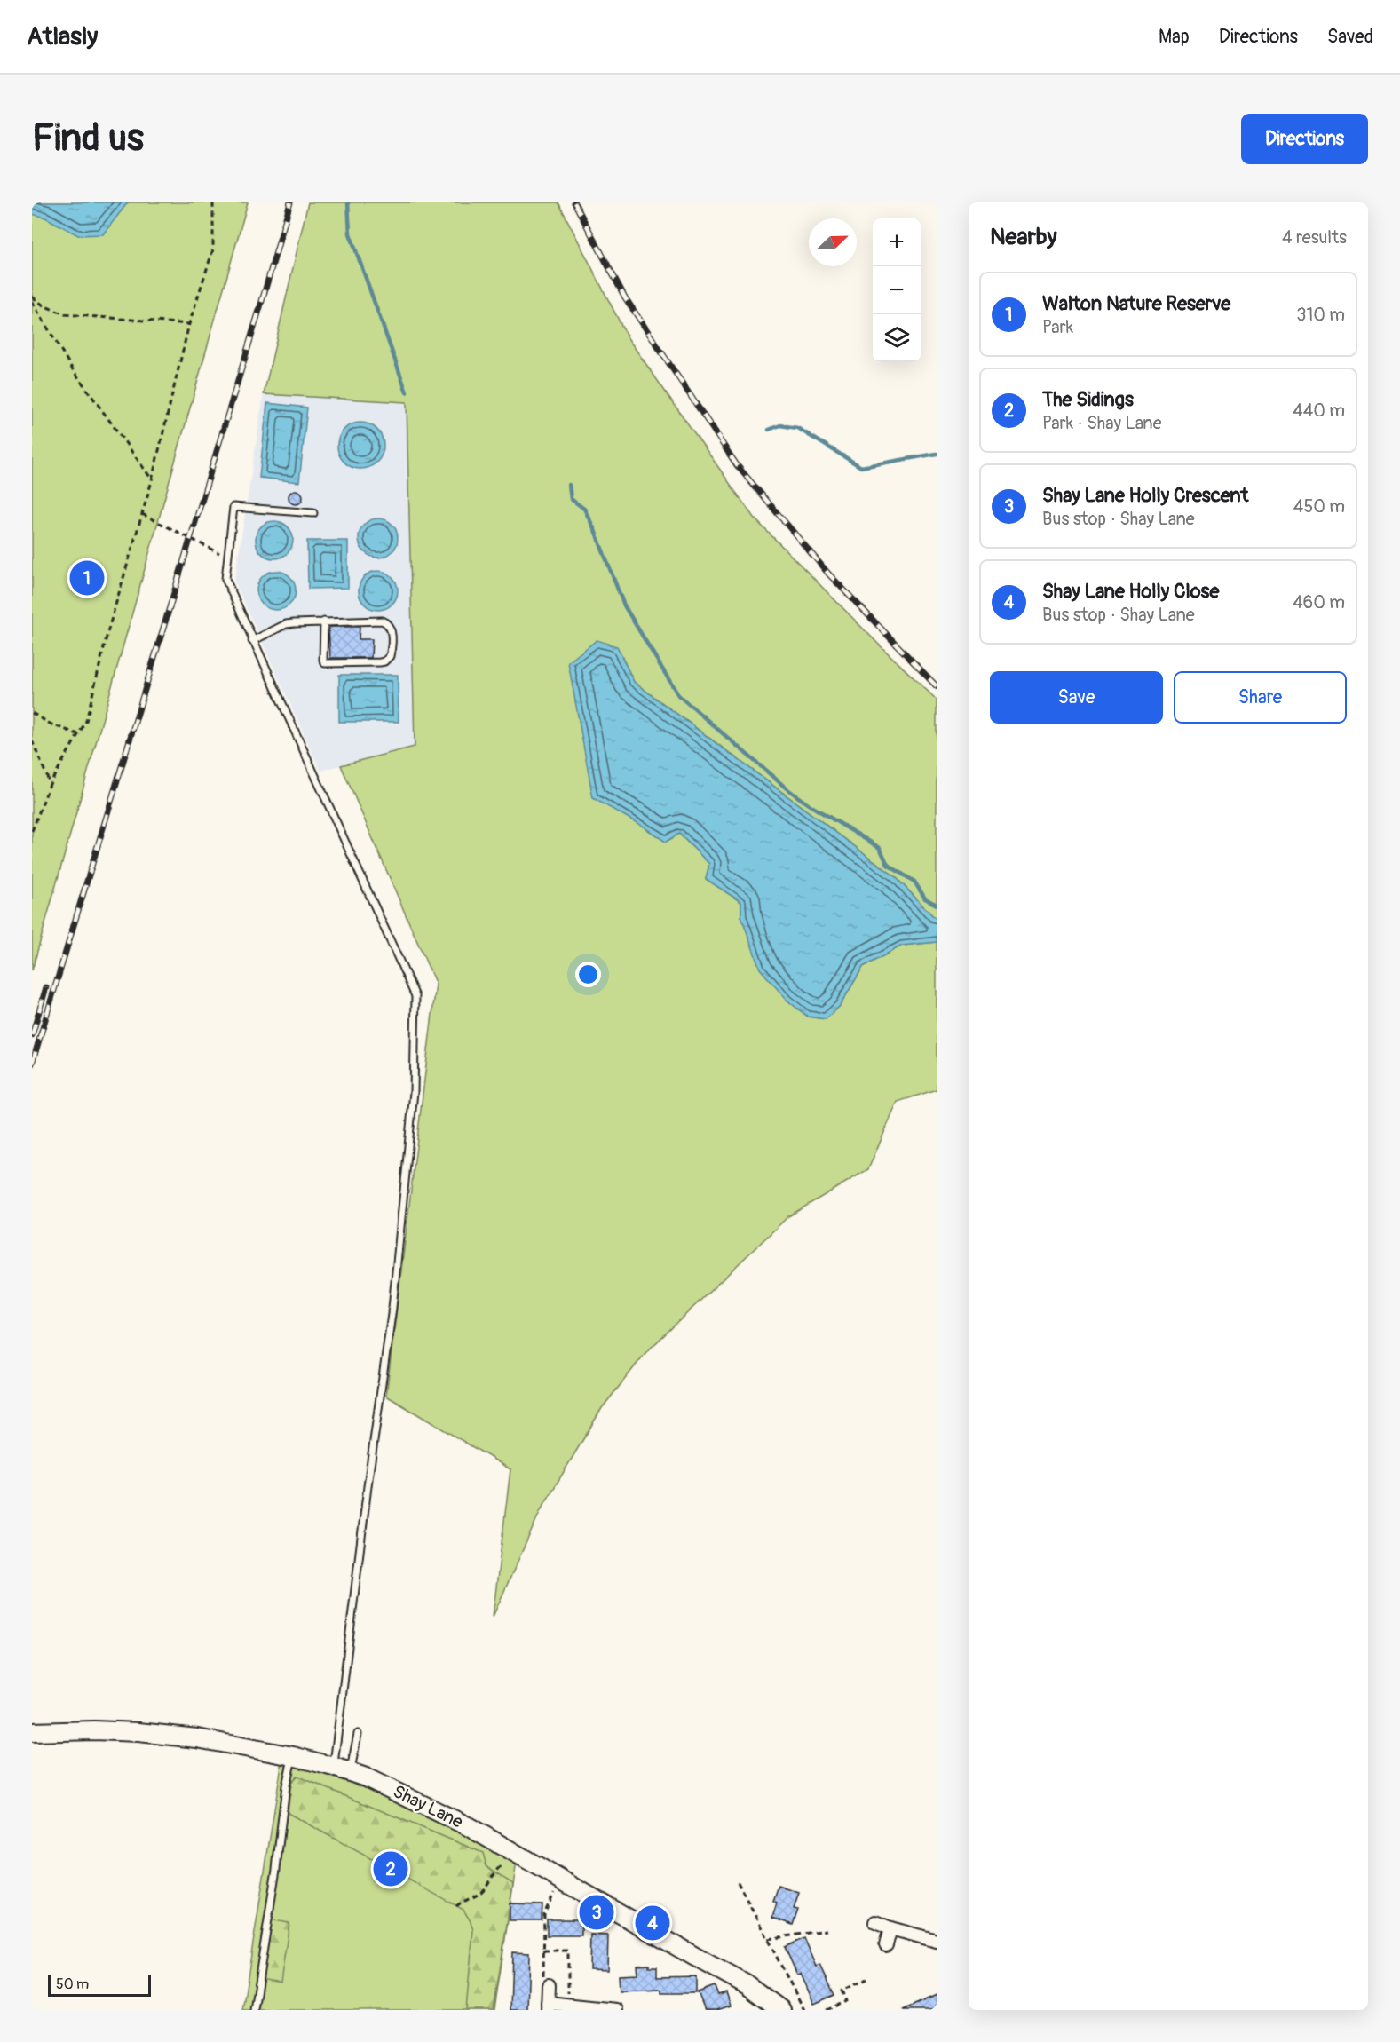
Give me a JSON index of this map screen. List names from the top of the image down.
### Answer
{
  "streets": {
    "main road": ["Shay Lane"]
  },
  "scale_bar": "50 m",
  "north": "top right",
  "page": {
    "header": "Atlasly",
    "nav": ["Map", "Directions", "Saved"],
    "buttons": [
      "Directions",
      ["Save", "Share"]
    ],
    "title": "Find us",
    "heading": ["Nearby", "4 results"],
    "map_buttons": ["+", "−"],
    "list": [
      {
        "mark": "1",
        "name": "Walton Nature Reserve",
        "note": "Park",
        "value": "310 m"
      },
      {
        "mark": "2",
        "name": "The Sidings",
        "note": "Park · Shay Lane",
        "value": "440 m"
      },
      {
        "mark": "3",
        "name": "Shay Lane Holly Crescent",
        "note": "Bus stop · Shay Lane",
        "value": "450 m"
      },
      {
        "mark": "4",
        "name": "Shay Lane Holly Close",
        "note": "Bus stop · Shay Lane",
        "value": "460 m"
      }
    ],
    "pins": [
      "1",
      "2",
      "3",
      "4"
    ],
    "scale": "50 m"
  }
}
